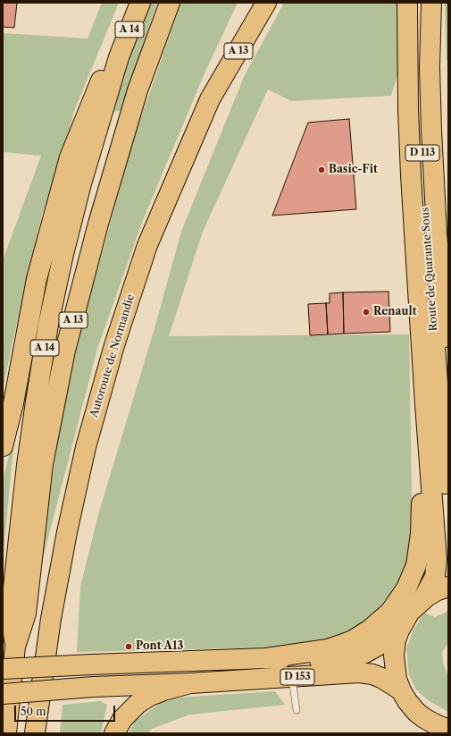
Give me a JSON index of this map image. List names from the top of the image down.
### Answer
{
  "streets": {
    "main road": [
      "A 14",
      "A 13",
      "D 113",
      "Route de Quarante Sous",
      "Autoroute de Normandie",
      "D 153"
    ]
  },
  "crossings": [
    ["A 14", "A 13"]
  ],
  "places": ["Basic-Fit", "Renault", "Pont A13"],
  "scale_bar": "50 m"
}
